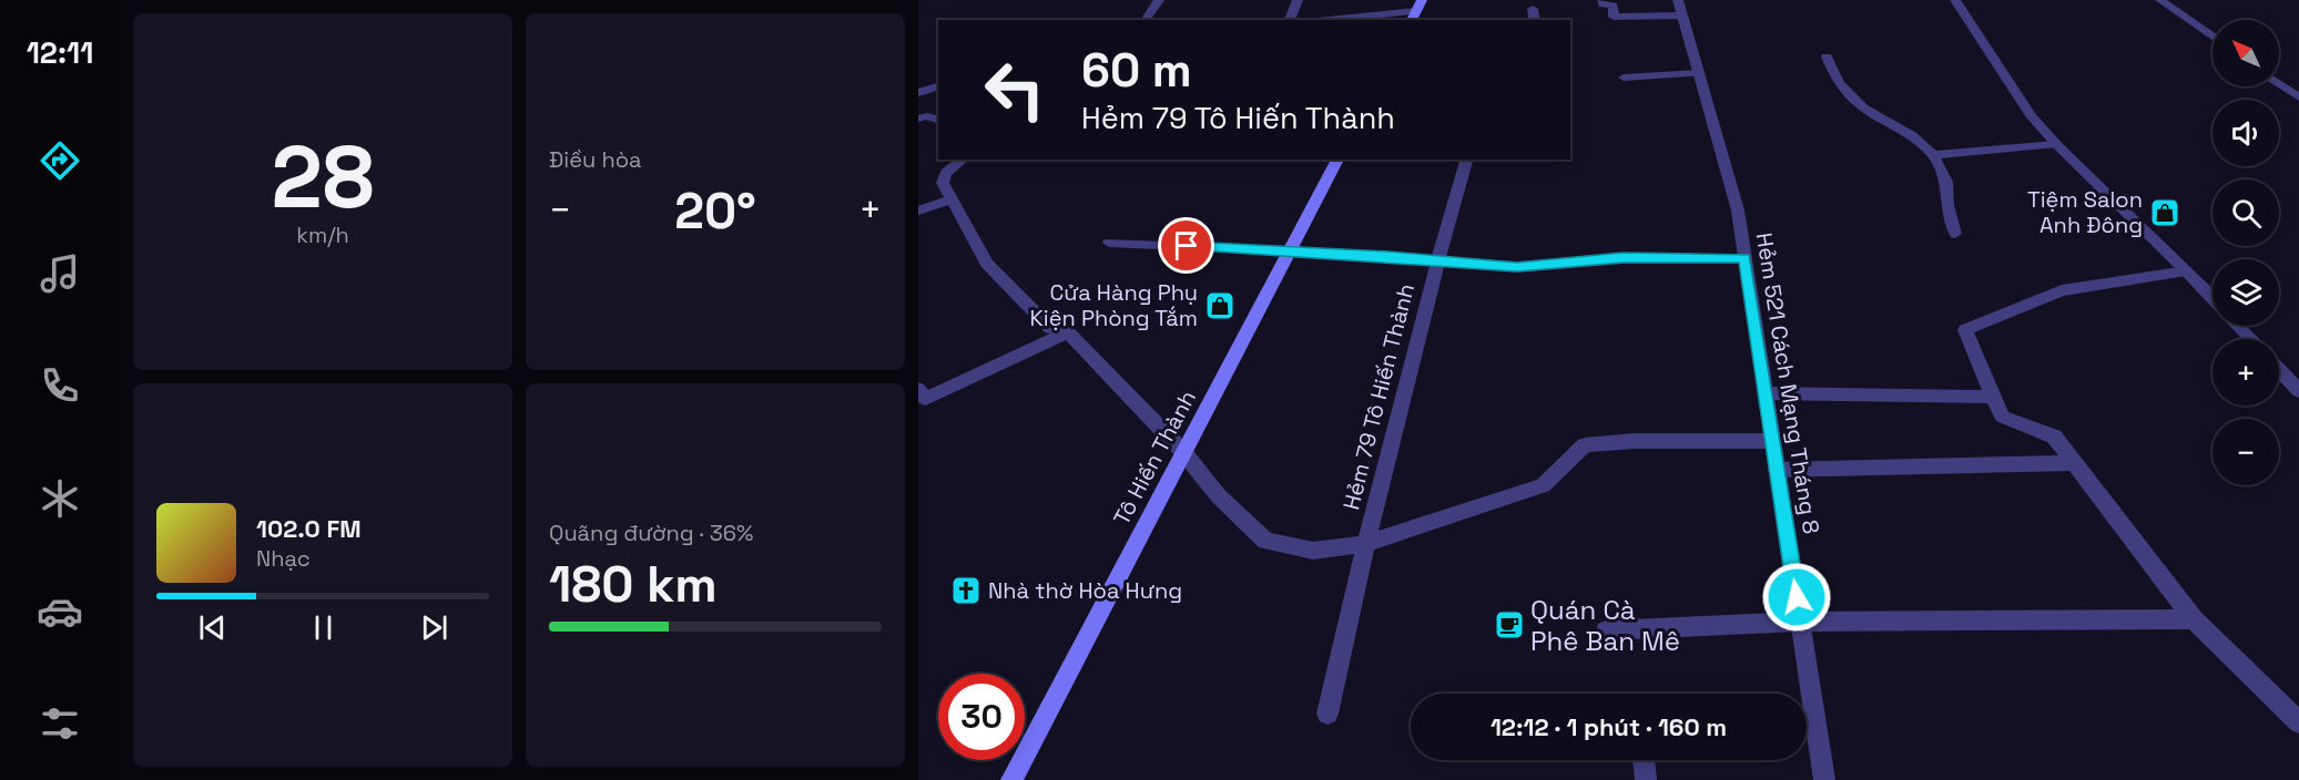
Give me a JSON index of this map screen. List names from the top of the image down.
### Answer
{
  "streets": {
    "main road": ["Tô Hiến Thành"],
    "street": ["Hẻm 521 Cách Mạng Tháng 8", "Hẻm 79 Tô Hiến Thành"]
  },
  "crossings": [
    ["Hẻm 521 Cách Mạng Tháng 8", "Hẻm 79 Tô Hiến Thành"],
    ["Hẻm 79 Tô Hiến Thành", "Tô Hiến Thành"]
  ],
  "places": {
    "shop": ["Tiệm Salon Anh Đông", "Cửa Hàng Phụ Kiện Phòng Tắm"],
    "church": ["Nhà thờ Hòa Hưng"],
    "cafe": ["Quán Cà Phê Ban Mê"]
  },
  "north": "top left",
  "page": {
    "tabs": "12:11",
    "tile": [
      ["28", "km/h"],
      "Điều hòa",
      ["Quãng đường · 36%", "180 km"]
    ],
    "map_buttons": ["+", "−"],
    "turn": ["60 m", "Hẻm 79 Tô Hiến Thành"],
    "heat": ["−", "20°", "+"],
    "song": ["102.0 FM", "Nhạc"],
    "limit": "30",
    "trip": "12:12 · 1 phút · 160 m"
  }
}
